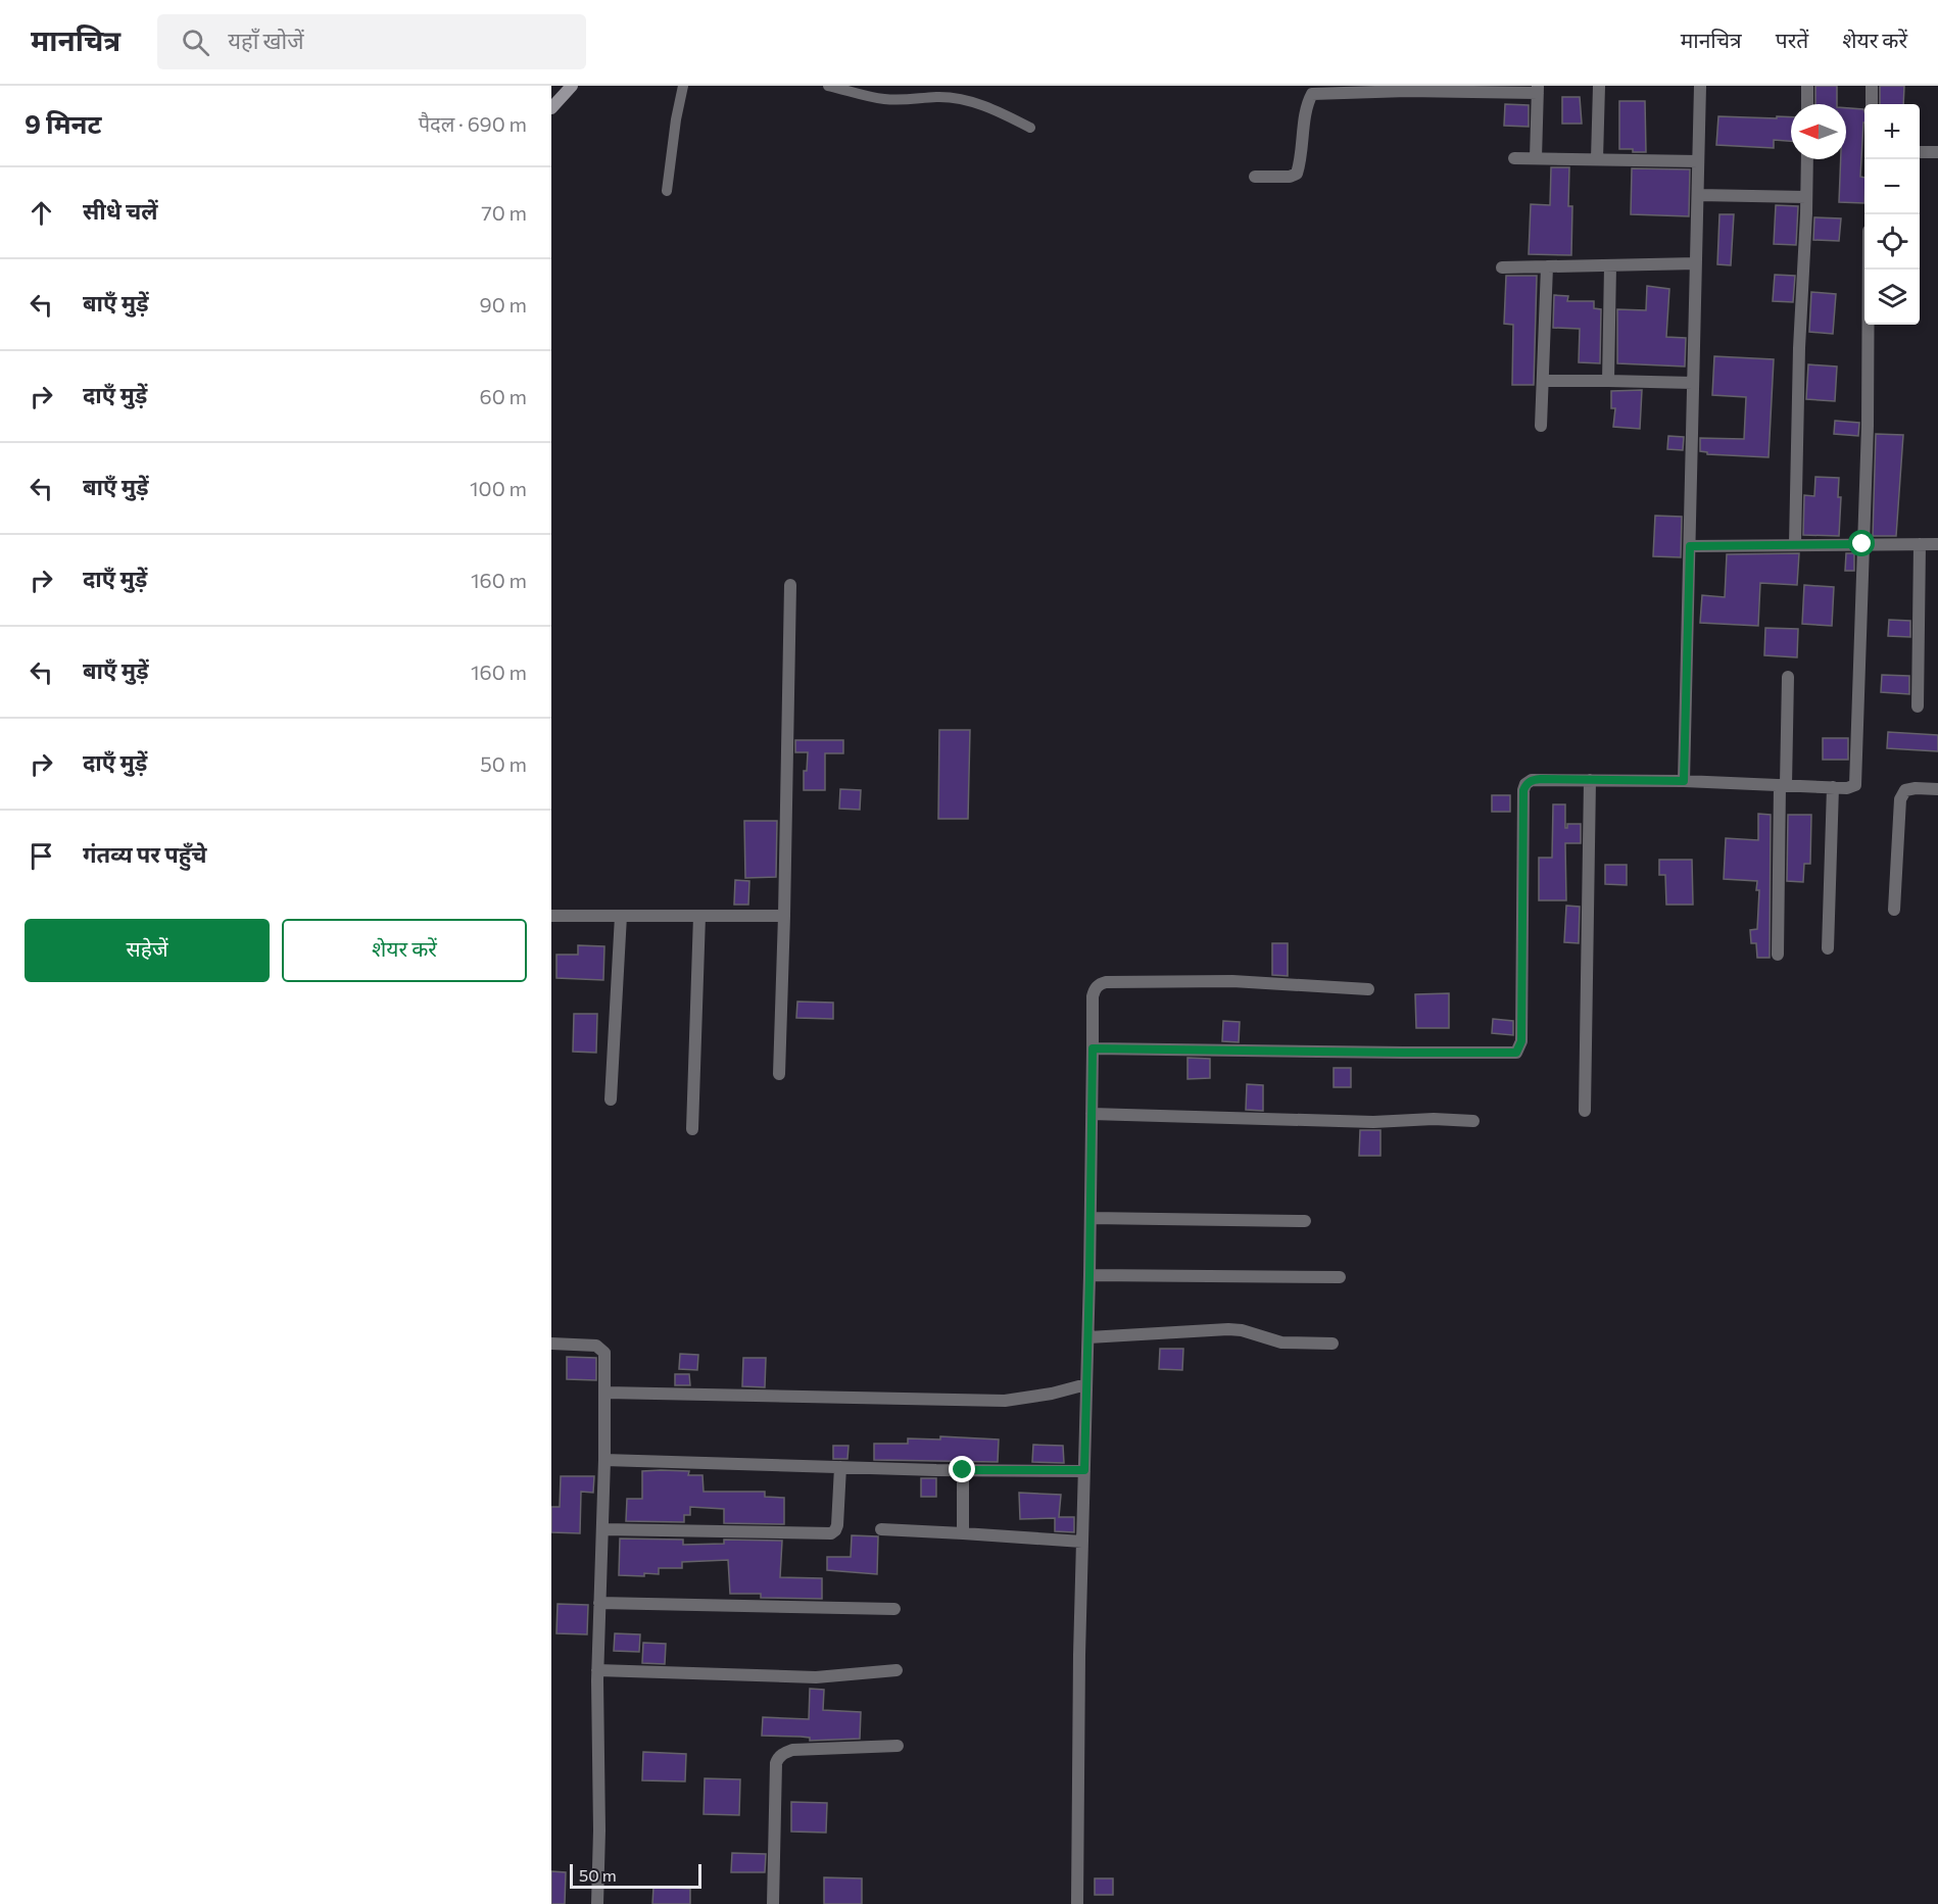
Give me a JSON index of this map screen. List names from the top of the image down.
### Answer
{
  "scale_bar": "50 m",
  "north": "left",
  "page": {
    "header": "मानचित्र",
    "search": "यहाँ खोजें",
    "nav": ["मानचित्र", "परतें", "शेयर करें"],
    "heading": ["9 मिनट", "पैदल · 690 m"],
    "map_buttons": ["+", "−"],
    "list": [
      ["सीधे चलें", "70 m"],
      ["बाएँ मुड़ें", "90 m"],
      ["दाएँ मुड़ें", "60 m"],
      ["बाएँ मुड़ें", "100 m"],
      ["दाएँ मुड़ें", "160 m"],
      ["बाएँ मुड़ें", "160 m"],
      ["दाएँ मुड़ें", "50 m"],
      "गंतव्य पर पहुँचे"
    ],
    "buttons": ["सहेजें", "शेयर करें"],
    "scale": "50 m"
  }
}
